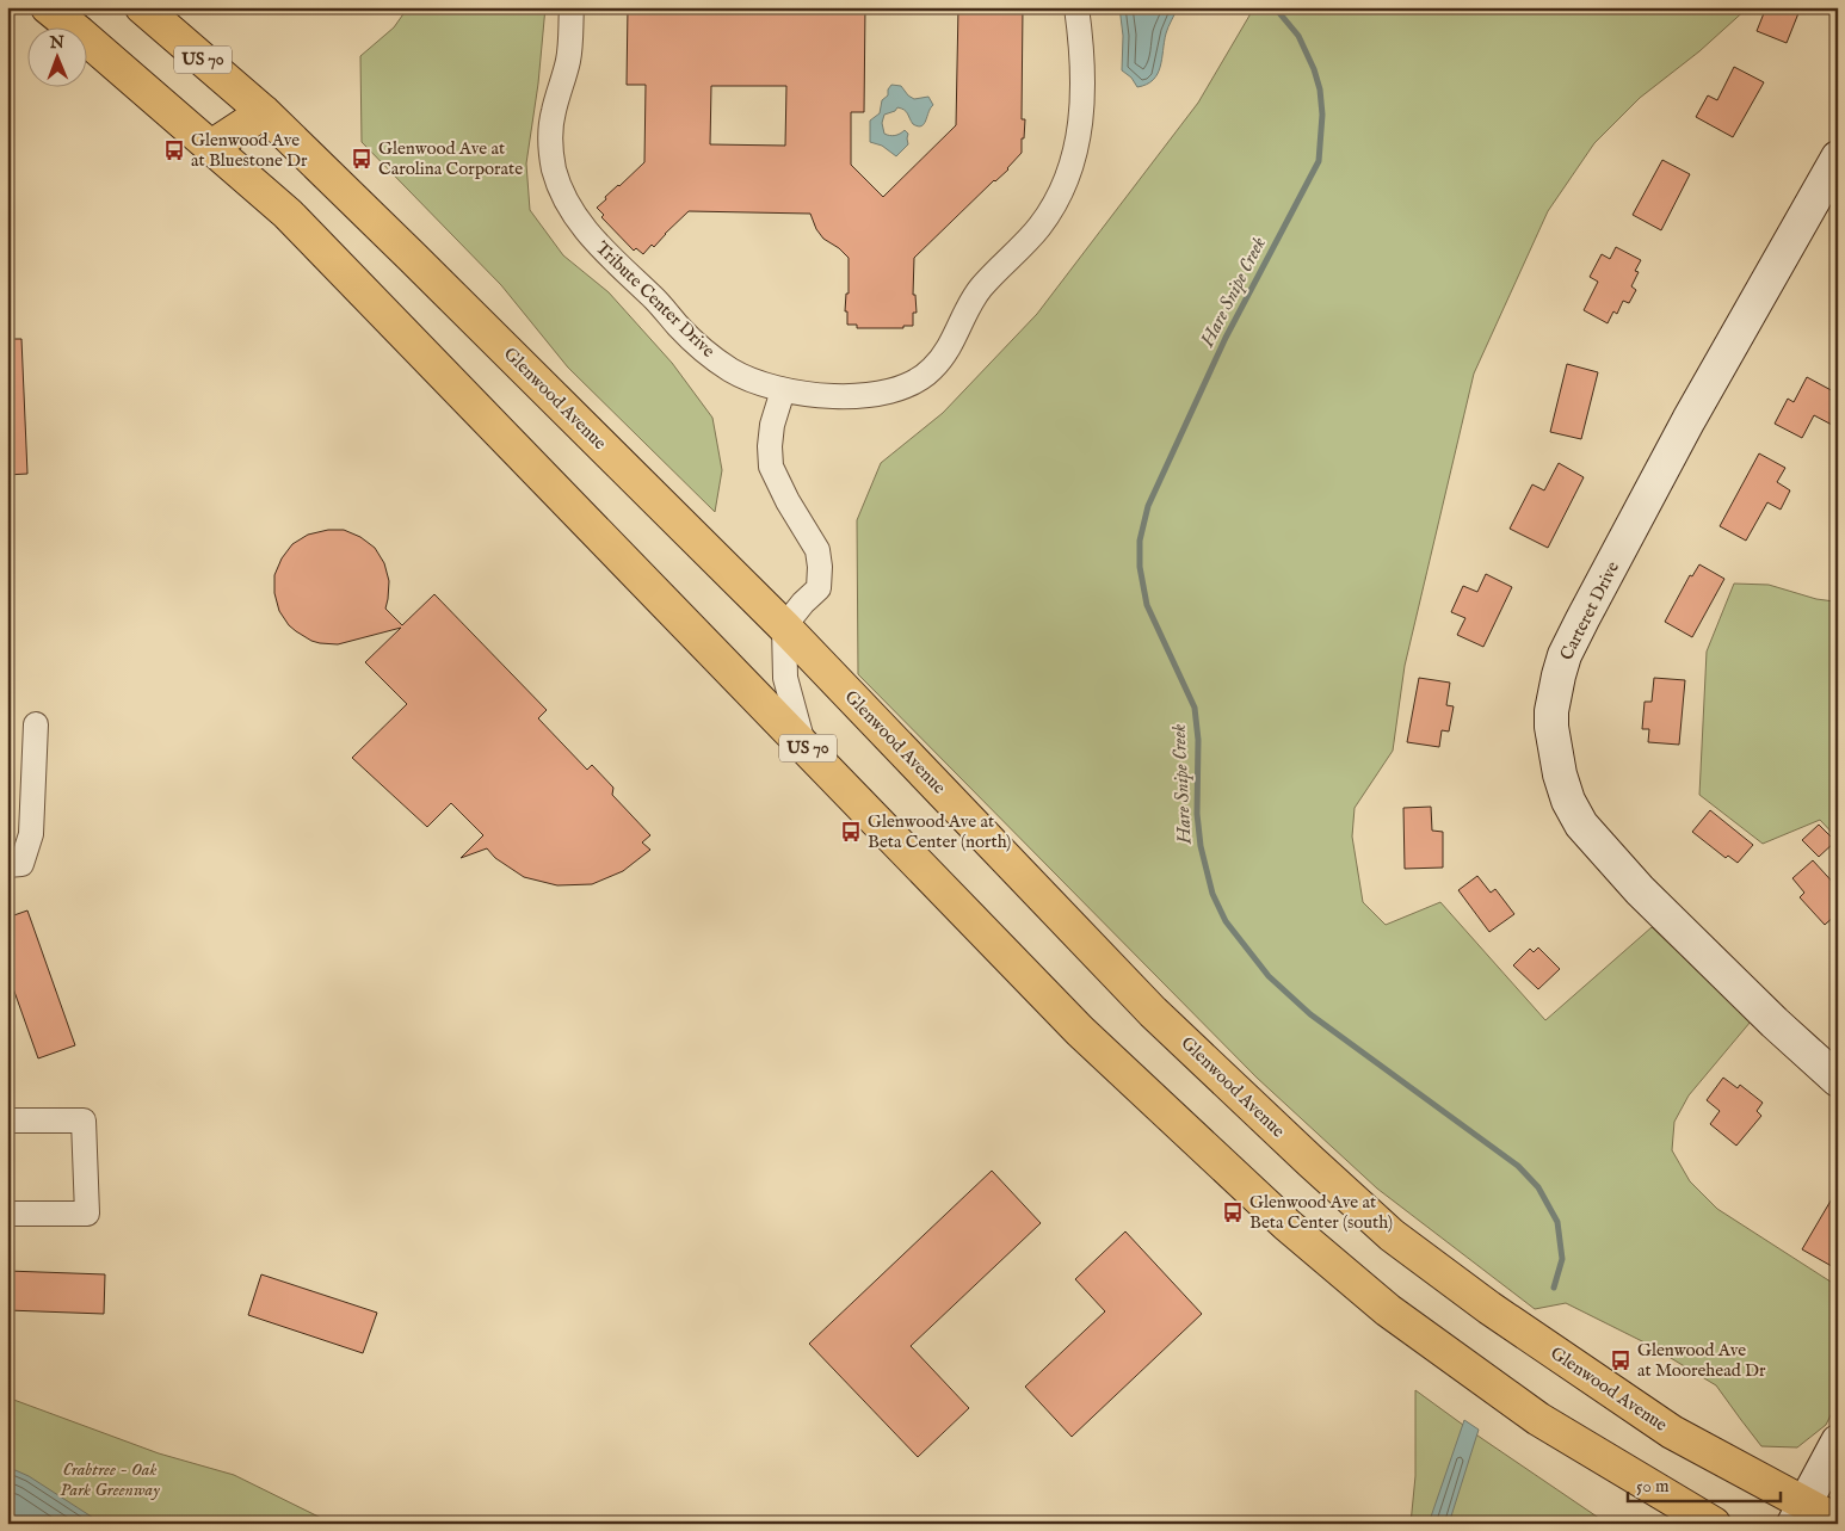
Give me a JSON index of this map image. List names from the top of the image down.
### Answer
{
  "streets": {
    "highway": ["US 70", "Glenwood Avenue"],
    "street": ["Tribute Center Drive", "Carteret Drive"]
  },
  "water": ["Hare Snipe Creek"],
  "parks": ["Crabtree - Oak Park Greenway"],
  "places": {
    "bus stop": [
      "Glenwood Ave at Bluestone Dr",
      "Glenwood Ave at Carolina Corporate",
      "Glenwood Ave at Beta Center (north)",
      "Glenwood Ave at Beta Center (south)",
      "Glenwood Ave at Moorehead Dr"
    ]
  },
  "scale_bar": "50 m",
  "north": "top"
}
